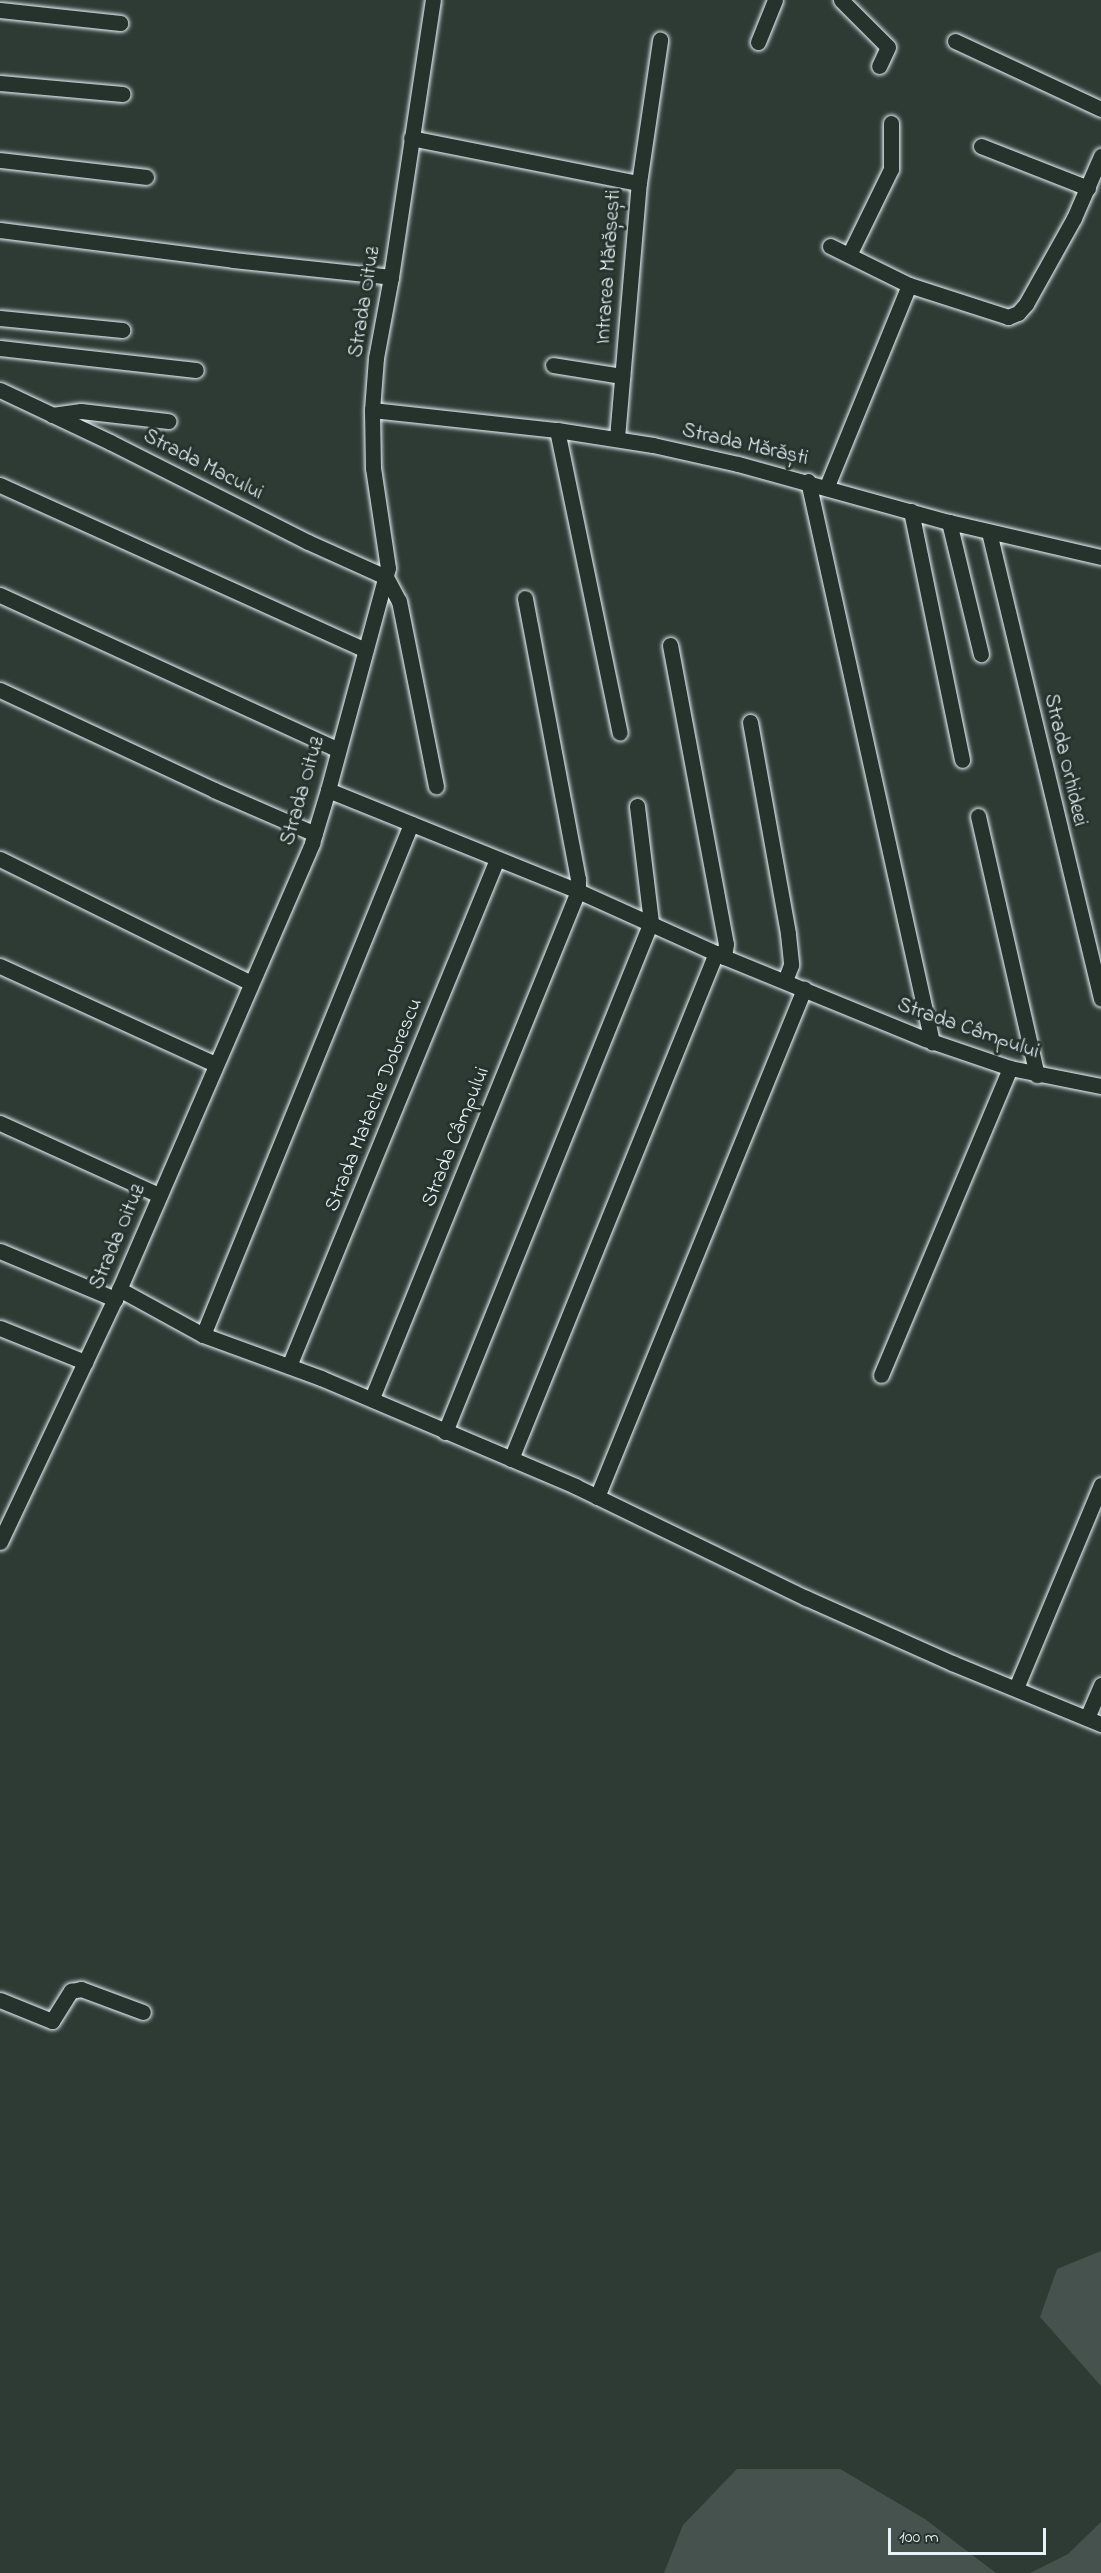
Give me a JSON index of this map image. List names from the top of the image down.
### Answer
{
  "streets": {
    "street": [
      "Intrarea Mărășești",
      "Strada Oituz",
      "Strada Mărăști",
      "Strada Macului",
      "Strada Orhideei",
      "Strada Câmpului",
      "Strada Matache Dobrescu"
    ]
  },
  "crossings": [
    ["Intrarea Mărășești", "Strada Oituz"],
    ["Intrarea Mărășești", "Strada Mărăști"],
    ["Strada Oituz", "Strada Mărăști"],
    ["Strada Oituz", "Strada Macului"],
    ["Strada Oituz", "Strada Câmpului"],
    ["Strada Mărăști", "Strada Orhideei"],
    ["Strada Câmpului", "Strada Matache Dobrescu"]
  ],
  "scale_bar": "100 m"
}
